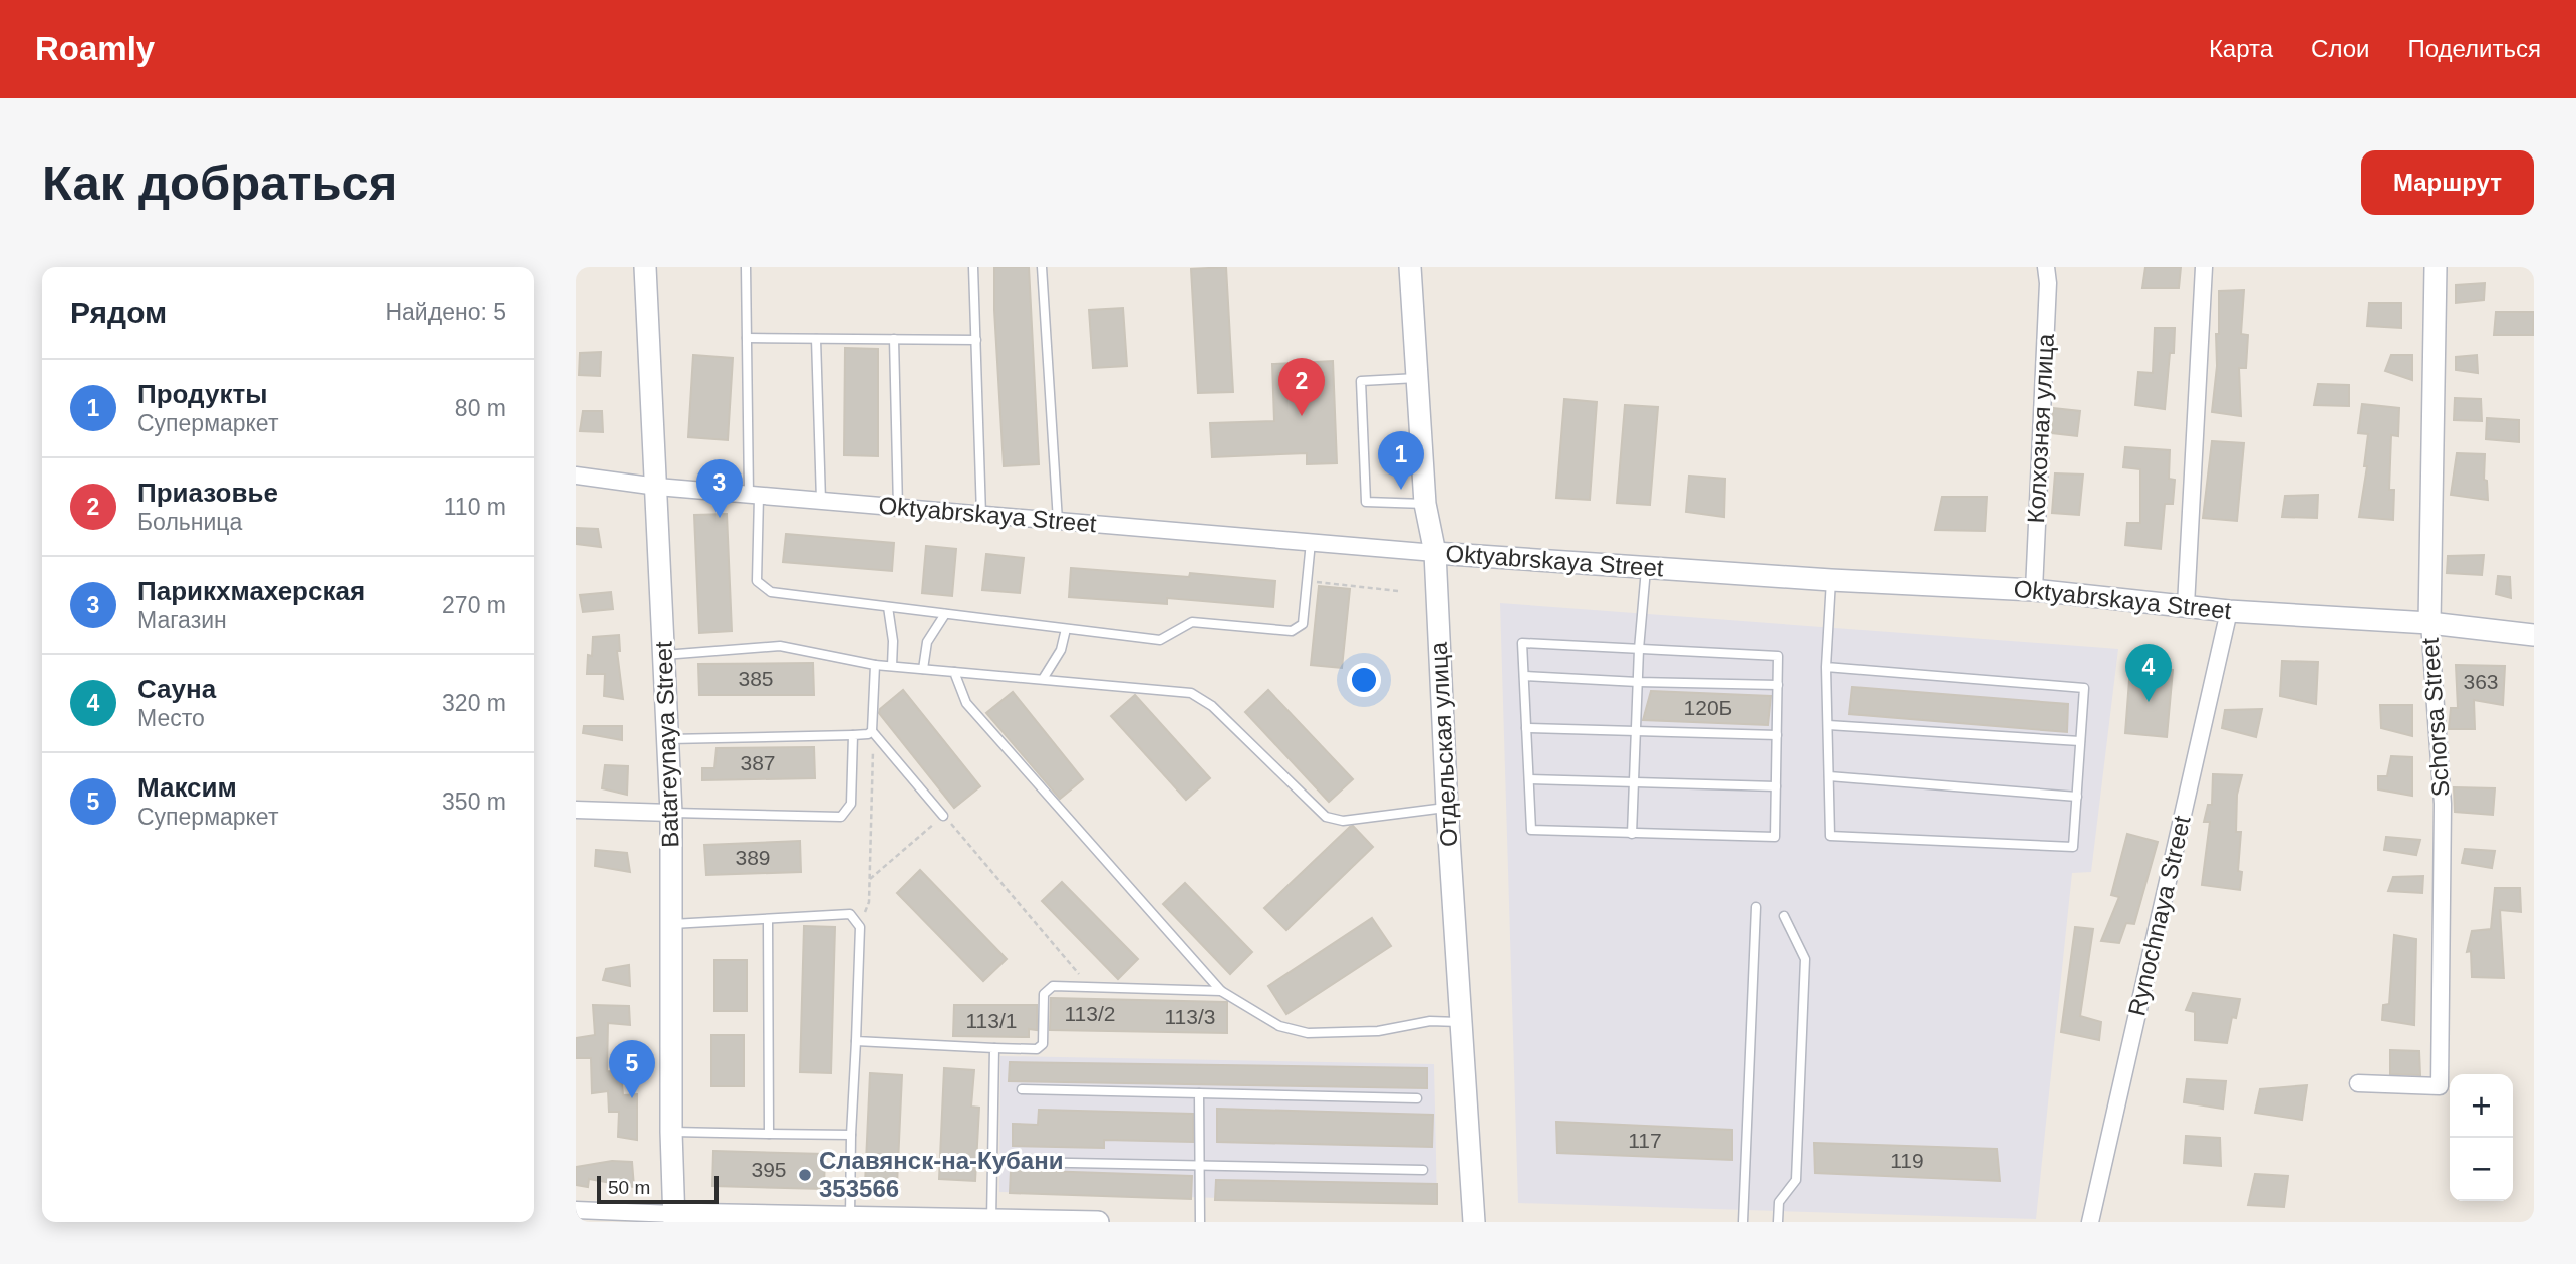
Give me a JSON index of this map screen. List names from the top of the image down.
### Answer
{
  "streets": {
    "street": [
      "Колхозная улица",
      "Oktyabrskaya Street",
      "Schorsa Street",
      "Batareynaya Street",
      "Отдельская улица",
      "Rynochnaya Street"
    ]
  },
  "crossings": [
    ["Колхозная улица", "Oktyabrskaya Street"],
    ["Oktyabrskaya Street", "Schorsa Street"],
    ["Oktyabrskaya Street", "Batareynaya Street"],
    ["Oktyabrskaya Street", "Отдельская улица"],
    ["Oktyabrskaya Street", "Rynochnaya Street"]
  ],
  "places": ["Славянск-на-Кубани 353566"],
  "house_numbers": [
    "385",
    "363",
    "120Б",
    "387",
    "389",
    "113/2",
    "113/3",
    "113/1",
    "117",
    "119",
    "395"
  ],
  "scale_bar": "50 m",
  "page": {
    "header": "Roamly",
    "nav": ["Карта", "Слои", "Поделиться"],
    "buttons": "Маршрут",
    "title": "Как добраться",
    "heading": ["Рядом", "Найдено: 5"],
    "list": [
      {
        "mark": "1",
        "name": "Продукты",
        "note": "Супермаркет",
        "value": "80 m"
      },
      {
        "mark": "2",
        "name": "Приазовье",
        "note": "Больница",
        "value": "110 m"
      },
      {
        "mark": "3",
        "name": "Парикхмахерская",
        "note": "Магазин",
        "value": "270 m"
      },
      {
        "mark": "4",
        "name": "Сауна",
        "note": "Место",
        "value": "320 m"
      },
      {
        "mark": "5",
        "name": "Максим",
        "note": "Супермаркет",
        "value": "350 m"
      }
    ],
    "pins": [
      "2",
      "1",
      "3",
      "4",
      "5"
    ],
    "map_buttons": ["+", "−"],
    "scale": "50 m"
  }
}
